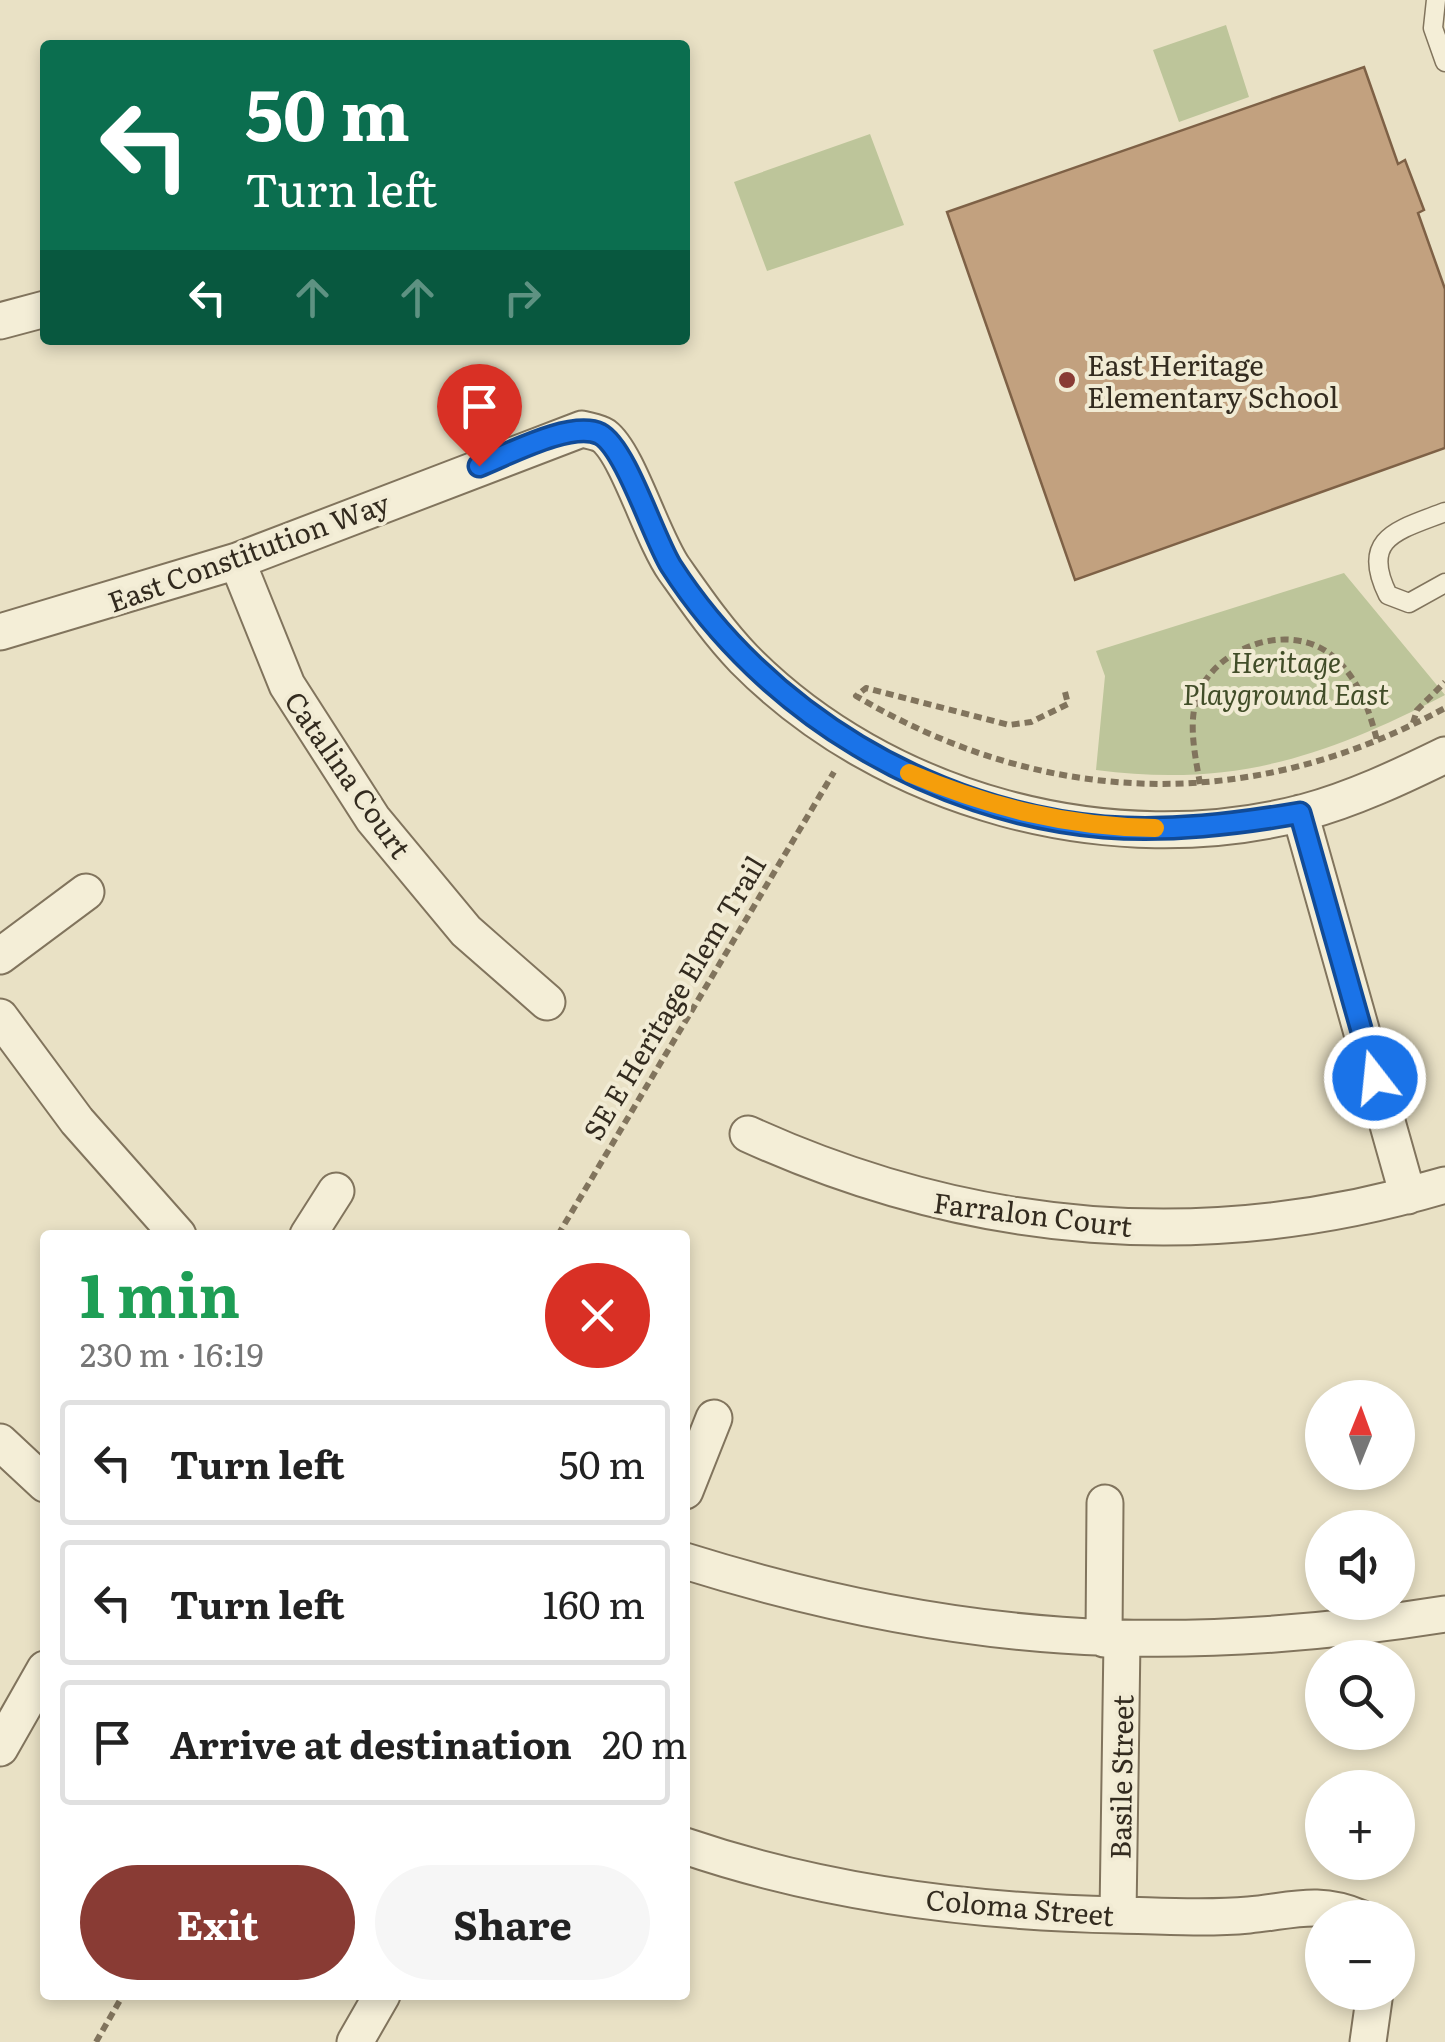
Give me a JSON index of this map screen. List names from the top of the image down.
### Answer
{
  "streets": {
    "street": [
      "East Constitution Way",
      "Catalina Court",
      "Farralon Court",
      "Basile Street",
      "Coloma Street"
    ],
    "path": ["SE E Heritage Elem Trail"]
  },
  "crossings": [
    ["East Constitution Way", "Catalina Court"],
    ["Basile Street", "Coloma Street"]
  ],
  "parks": ["Heritage Playground East"],
  "places": ["East Heritage Elementary School"],
  "north": "top",
  "page": {
    "turn": ["50 m", "Turn left"],
    "heading": ["1 min", "230 m · 16:19"],
    "map_buttons": ["+", "−"],
    "list": [
      {
        "name": "Turn left",
        "value": "50 m"
      },
      {
        "name": "Turn left",
        "value": "160 m"
      },
      {
        "name": "Arrive at destination",
        "value": "20 m"
      }
    ],
    "buttons": ["Exit", "Share"]
  }
}
